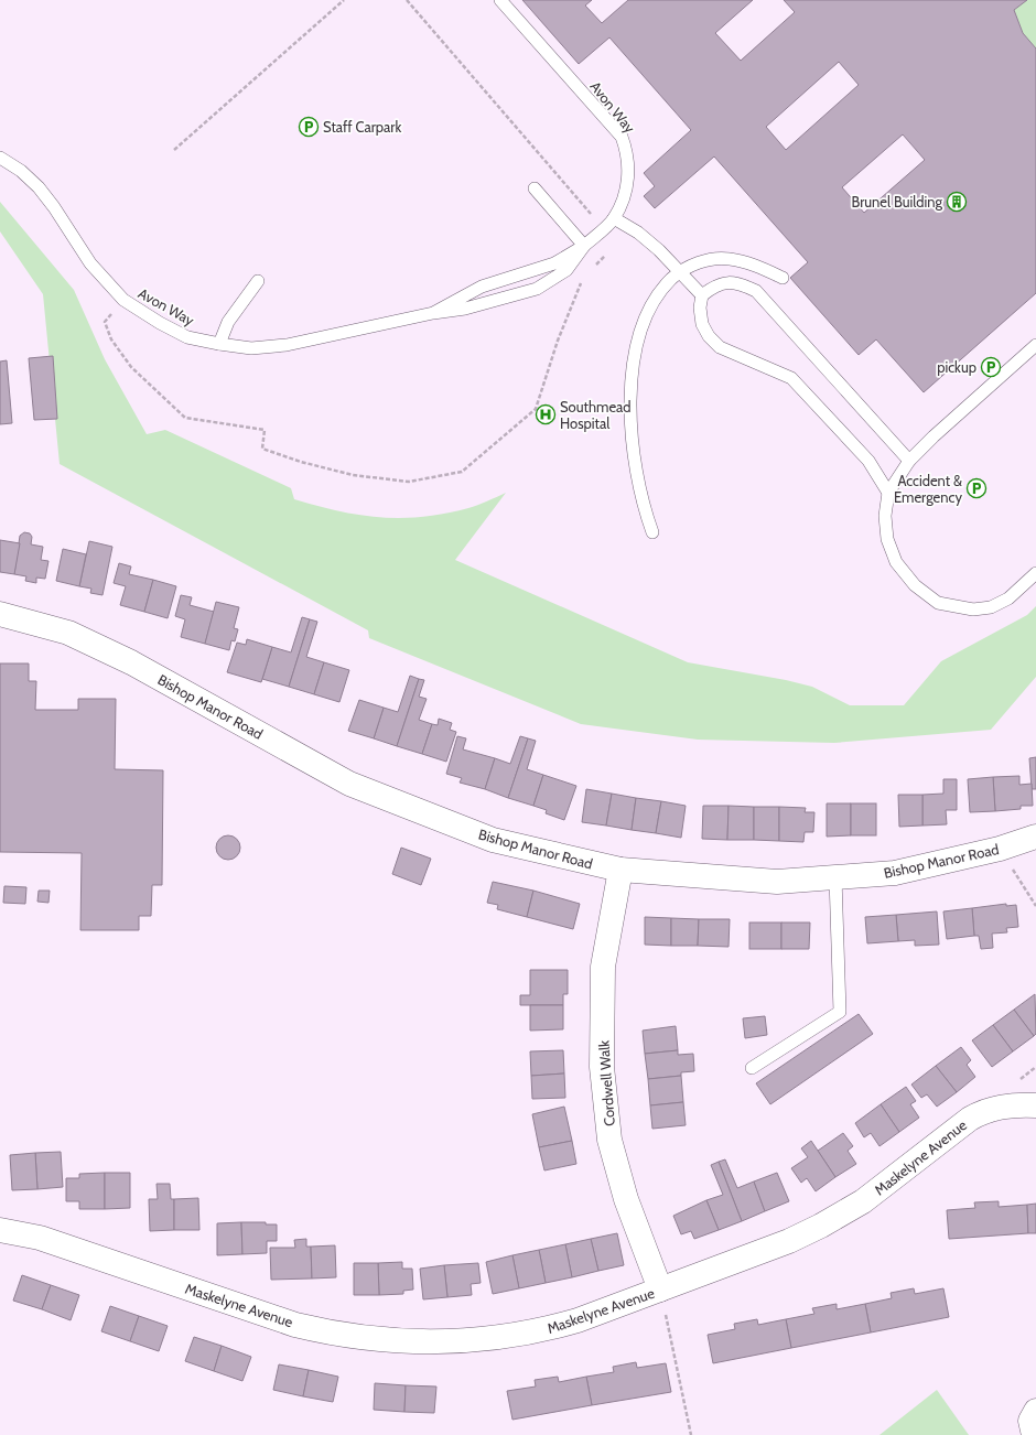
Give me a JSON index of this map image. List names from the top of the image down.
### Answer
{
  "streets": {
    "street": ["Bishop Manor Road", "Cordwell Walk", "Maskelyne Avenue"],
    "lane": ["Avon Way"]
  },
  "crossings": [
    ["Bishop Manor Road", "Cordwell Walk"],
    ["Cordwell Walk", "Maskelyne Avenue"]
  ],
  "places": {
    "parking": ["Staff Carpark", "pickup", "Accident & Emergency"],
    "building": ["Brunel Building"],
    "hospital": ["Southmead Hospital"]
  }
}
